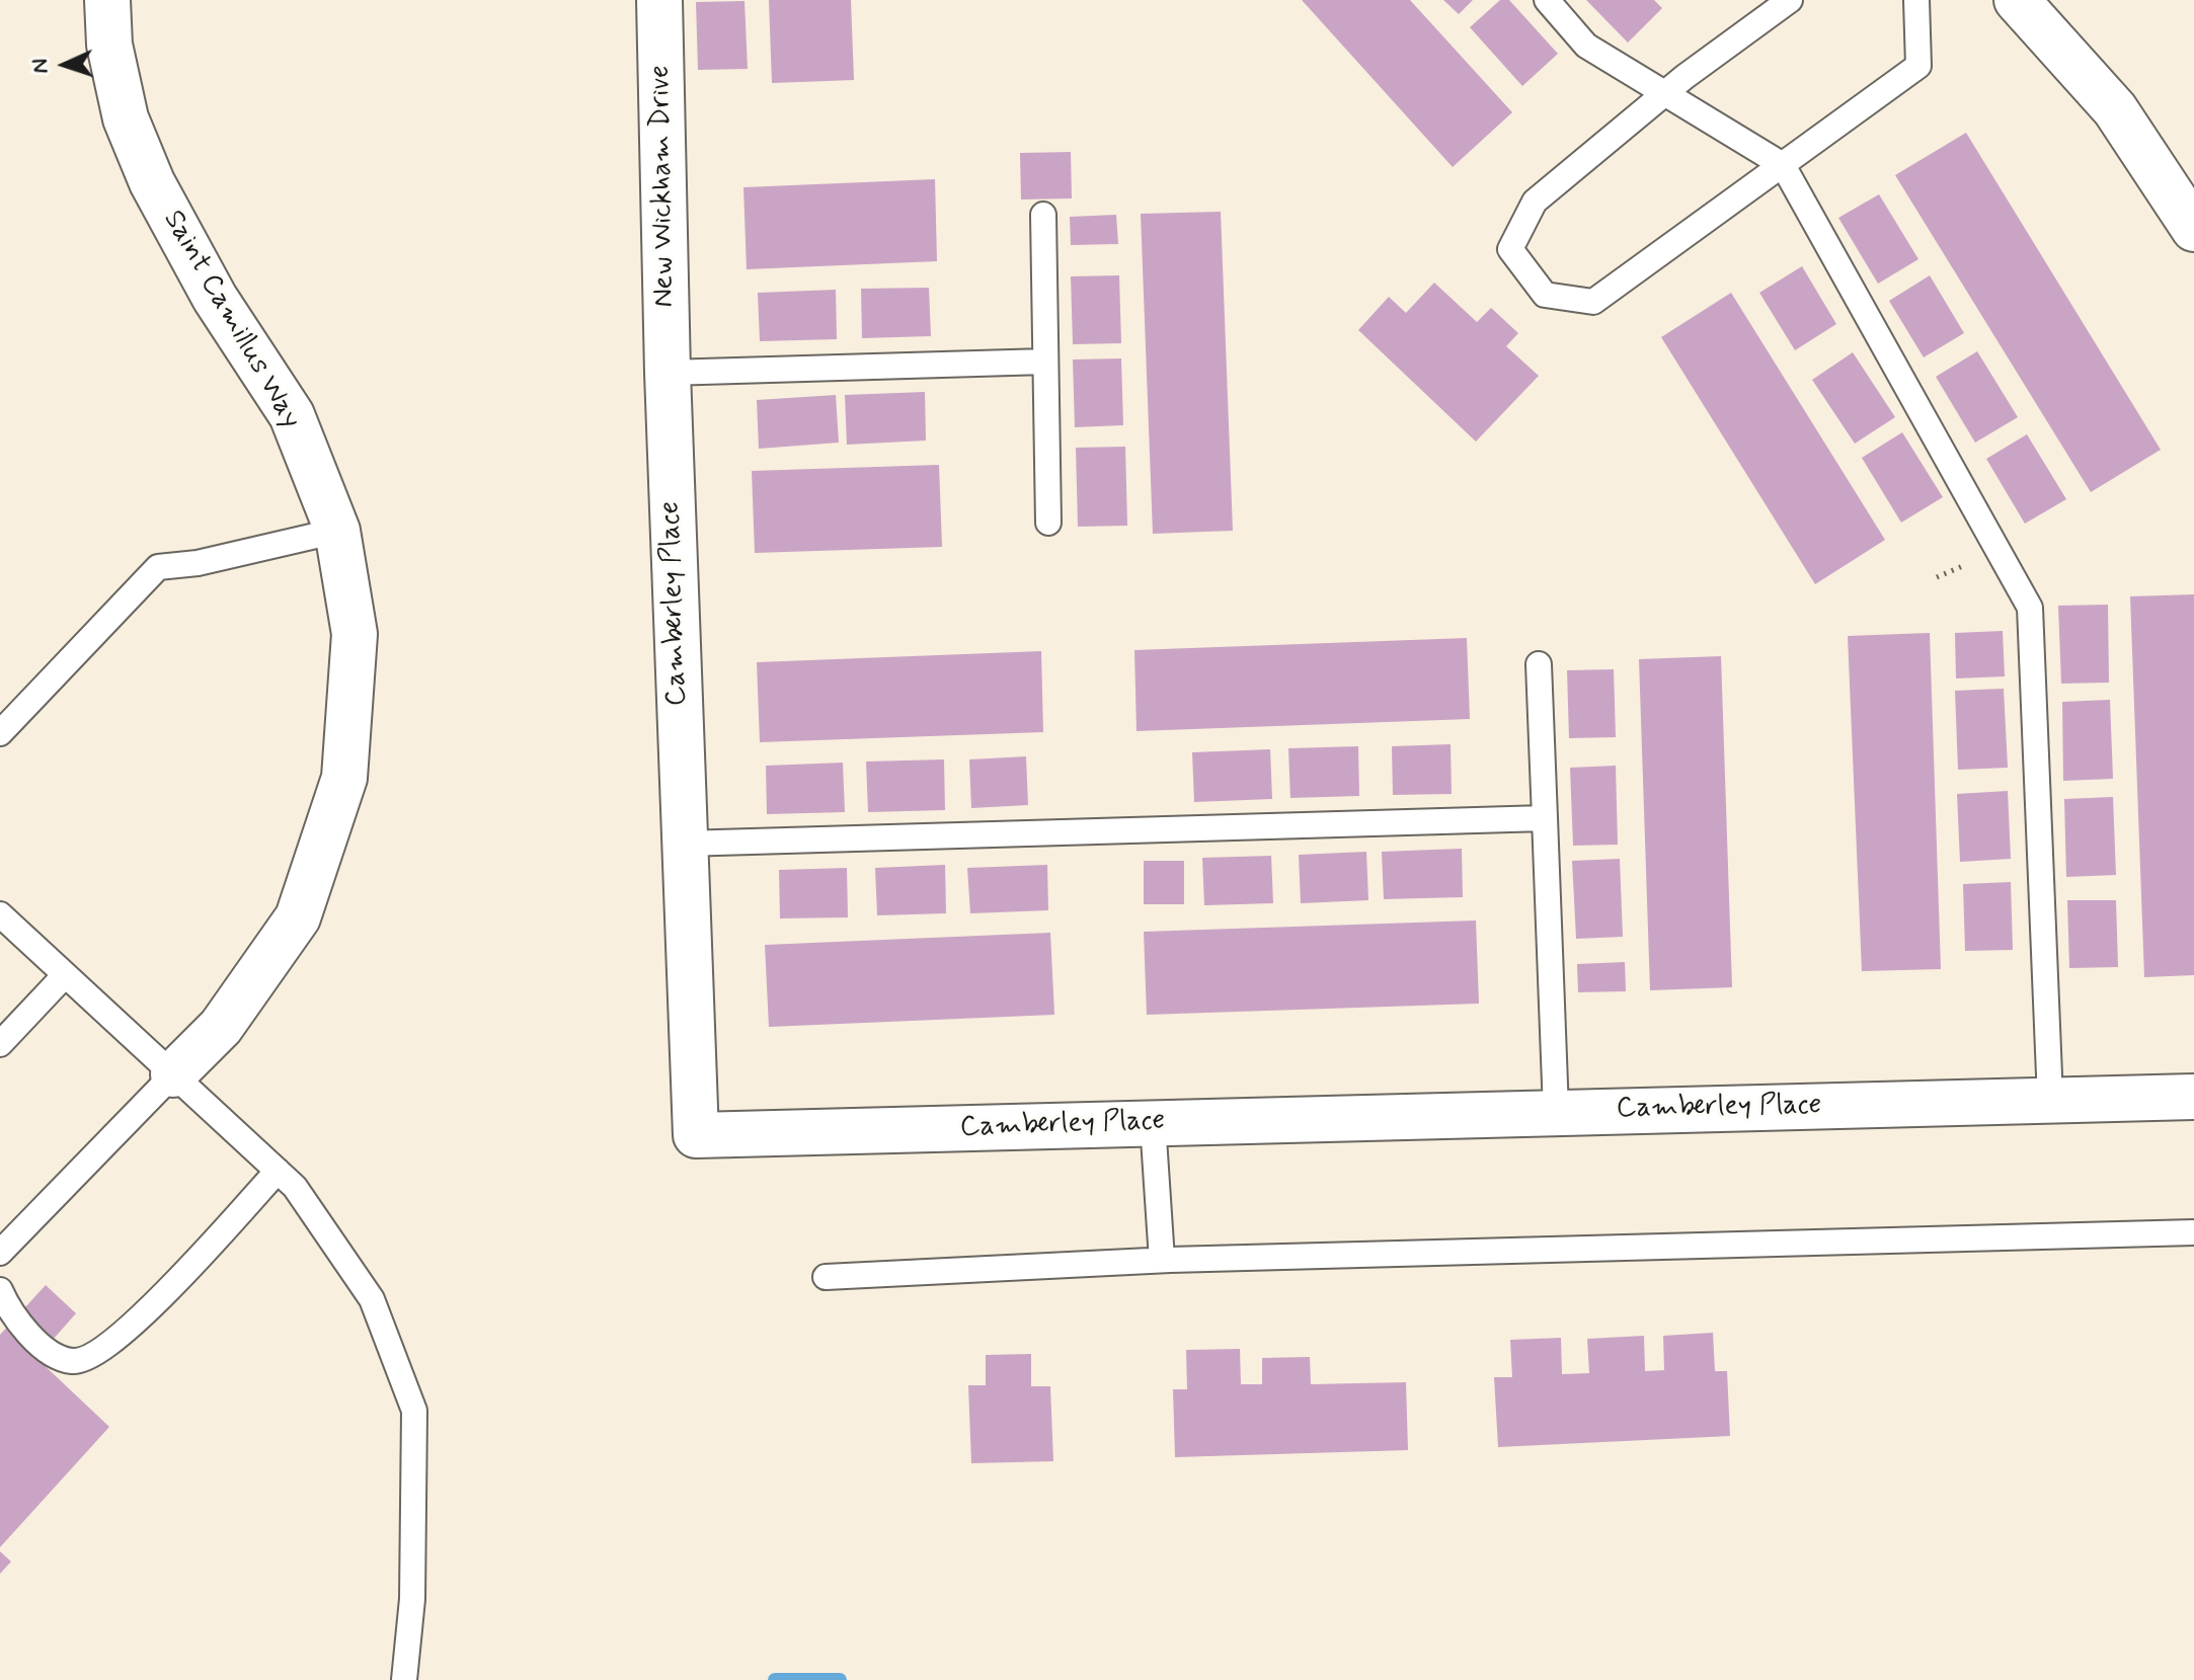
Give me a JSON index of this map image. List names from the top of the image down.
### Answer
{
  "streets": {
    "street": ["New Wickham Drive", "Saint Camillus Way", "Camberley Place"]
  },
  "crossings": [
    ["New Wickham Drive", "Camberley Place"]
  ],
  "north": "left"
}
